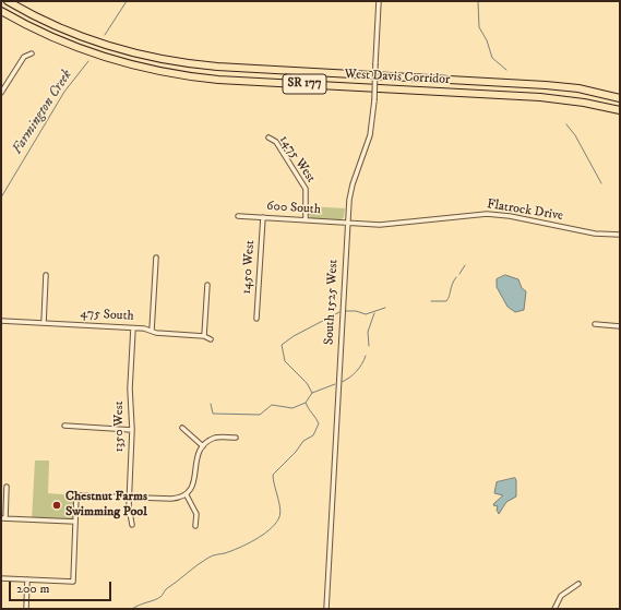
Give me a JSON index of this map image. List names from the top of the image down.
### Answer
{
  "streets": {
    "highway": ["West Davis Corridor", "SR 177"],
    "street": [
      "1475 West",
      "600 South",
      "Flatrock Drive",
      "1450 West",
      "South 1525 West",
      "475 South",
      "1350 West"
    ]
  },
  "crossings": [
    ["1475 West", "600 South"],
    ["600 South", "Flatrock Drive"],
    ["600 South", "1450 West"],
    ["600 South", "South 1525 West"],
    ["Flatrock Drive", "South 1525 West"],
    ["475 South", "1350 West"]
  ],
  "water": ["Farmington Creek"],
  "places": ["Chestnut Farms Swimming Pool"],
  "scale_bar": "200 m"
}
